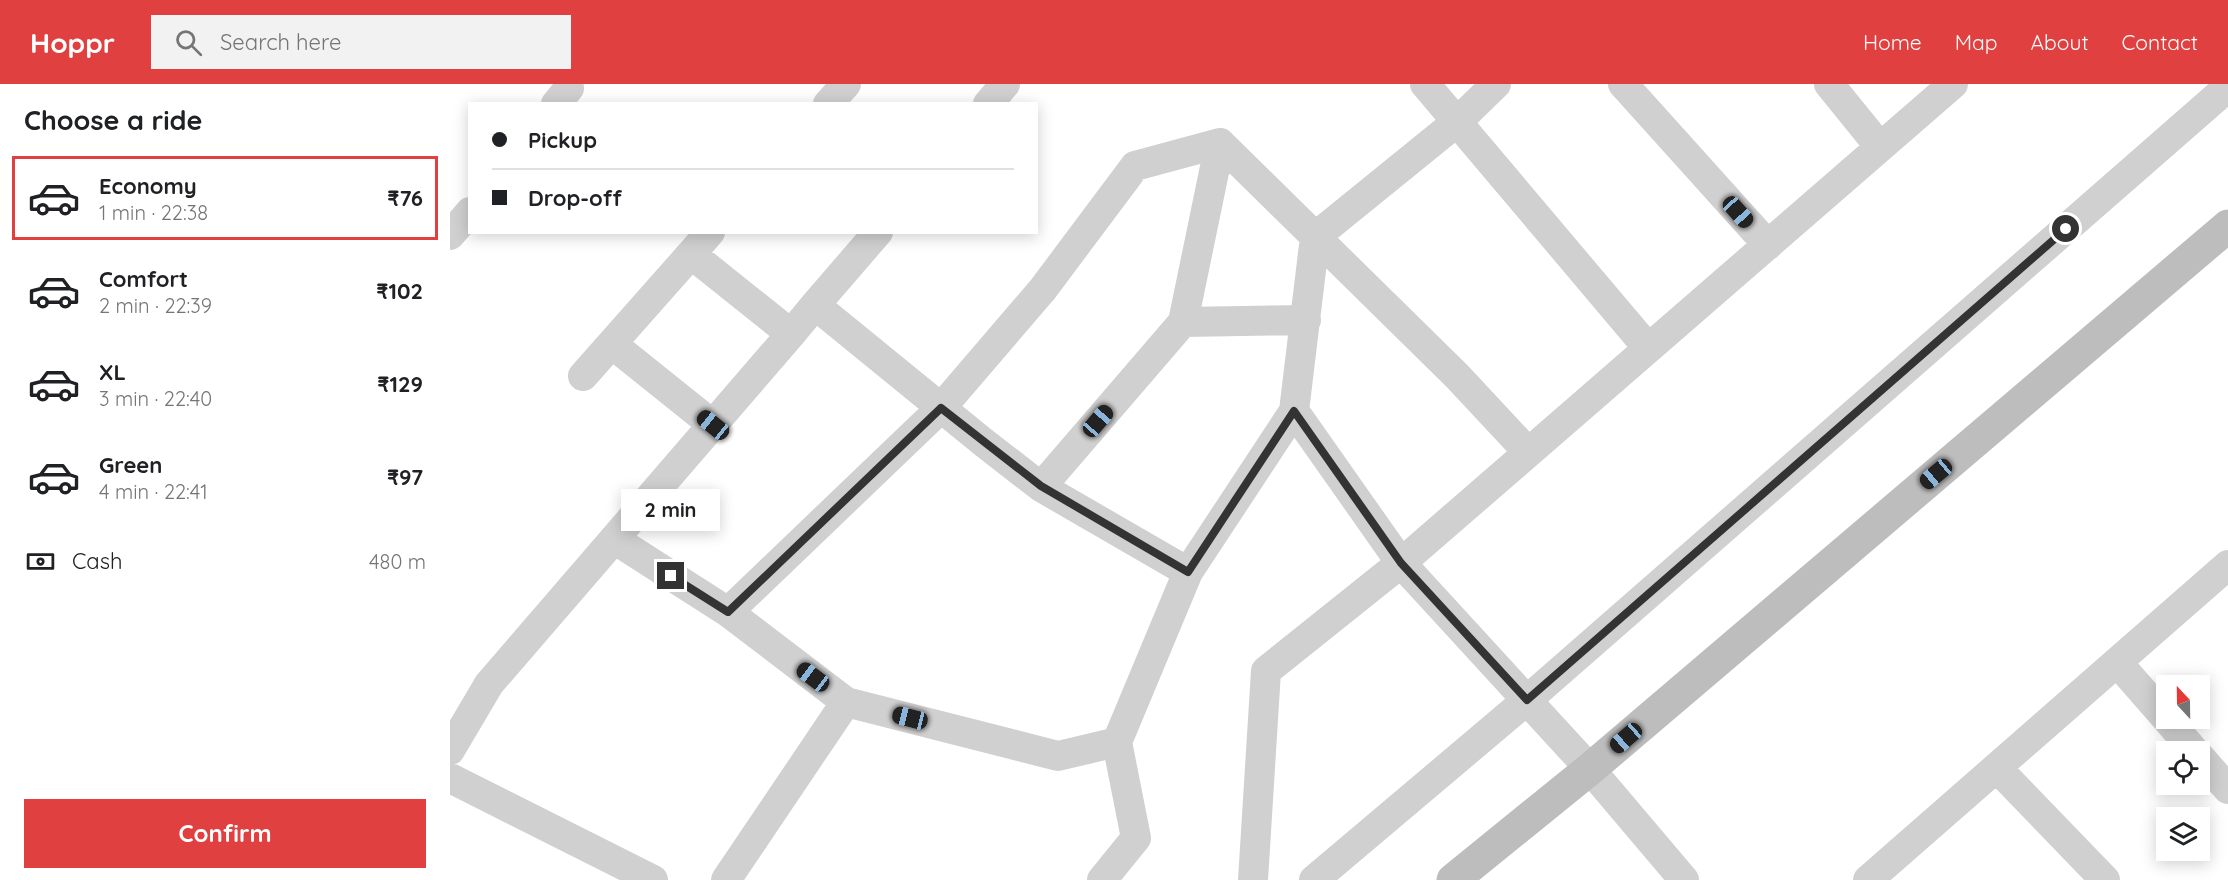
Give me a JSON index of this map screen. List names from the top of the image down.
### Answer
{
  "north": "top",
  "page": {
    "header": "Hoppr",
    "search": "Search here",
    "nav": [
      "Home",
      "Map",
      "About",
      "Contact"
    ],
    "heading": "Choose a ride",
    "banner": ["Pickup", "Drop-off"],
    "list": [
      {
        "name": "Economy",
        "note": "1 min · 22:38",
        "value": "₹76"
      },
      {
        "name": "Comfort",
        "note": "2 min · 22:39",
        "value": "₹102"
      },
      {
        "name": "XL",
        "note": "3 min · 22:40",
        "value": "₹129"
      },
      {
        "name": "Green",
        "note": "4 min · 22:41",
        "value": "₹97"
      }
    ],
    "bubble": "2 min",
    "pay": ["Cash", "480 m"],
    "buttons": "Confirm"
  }
}
